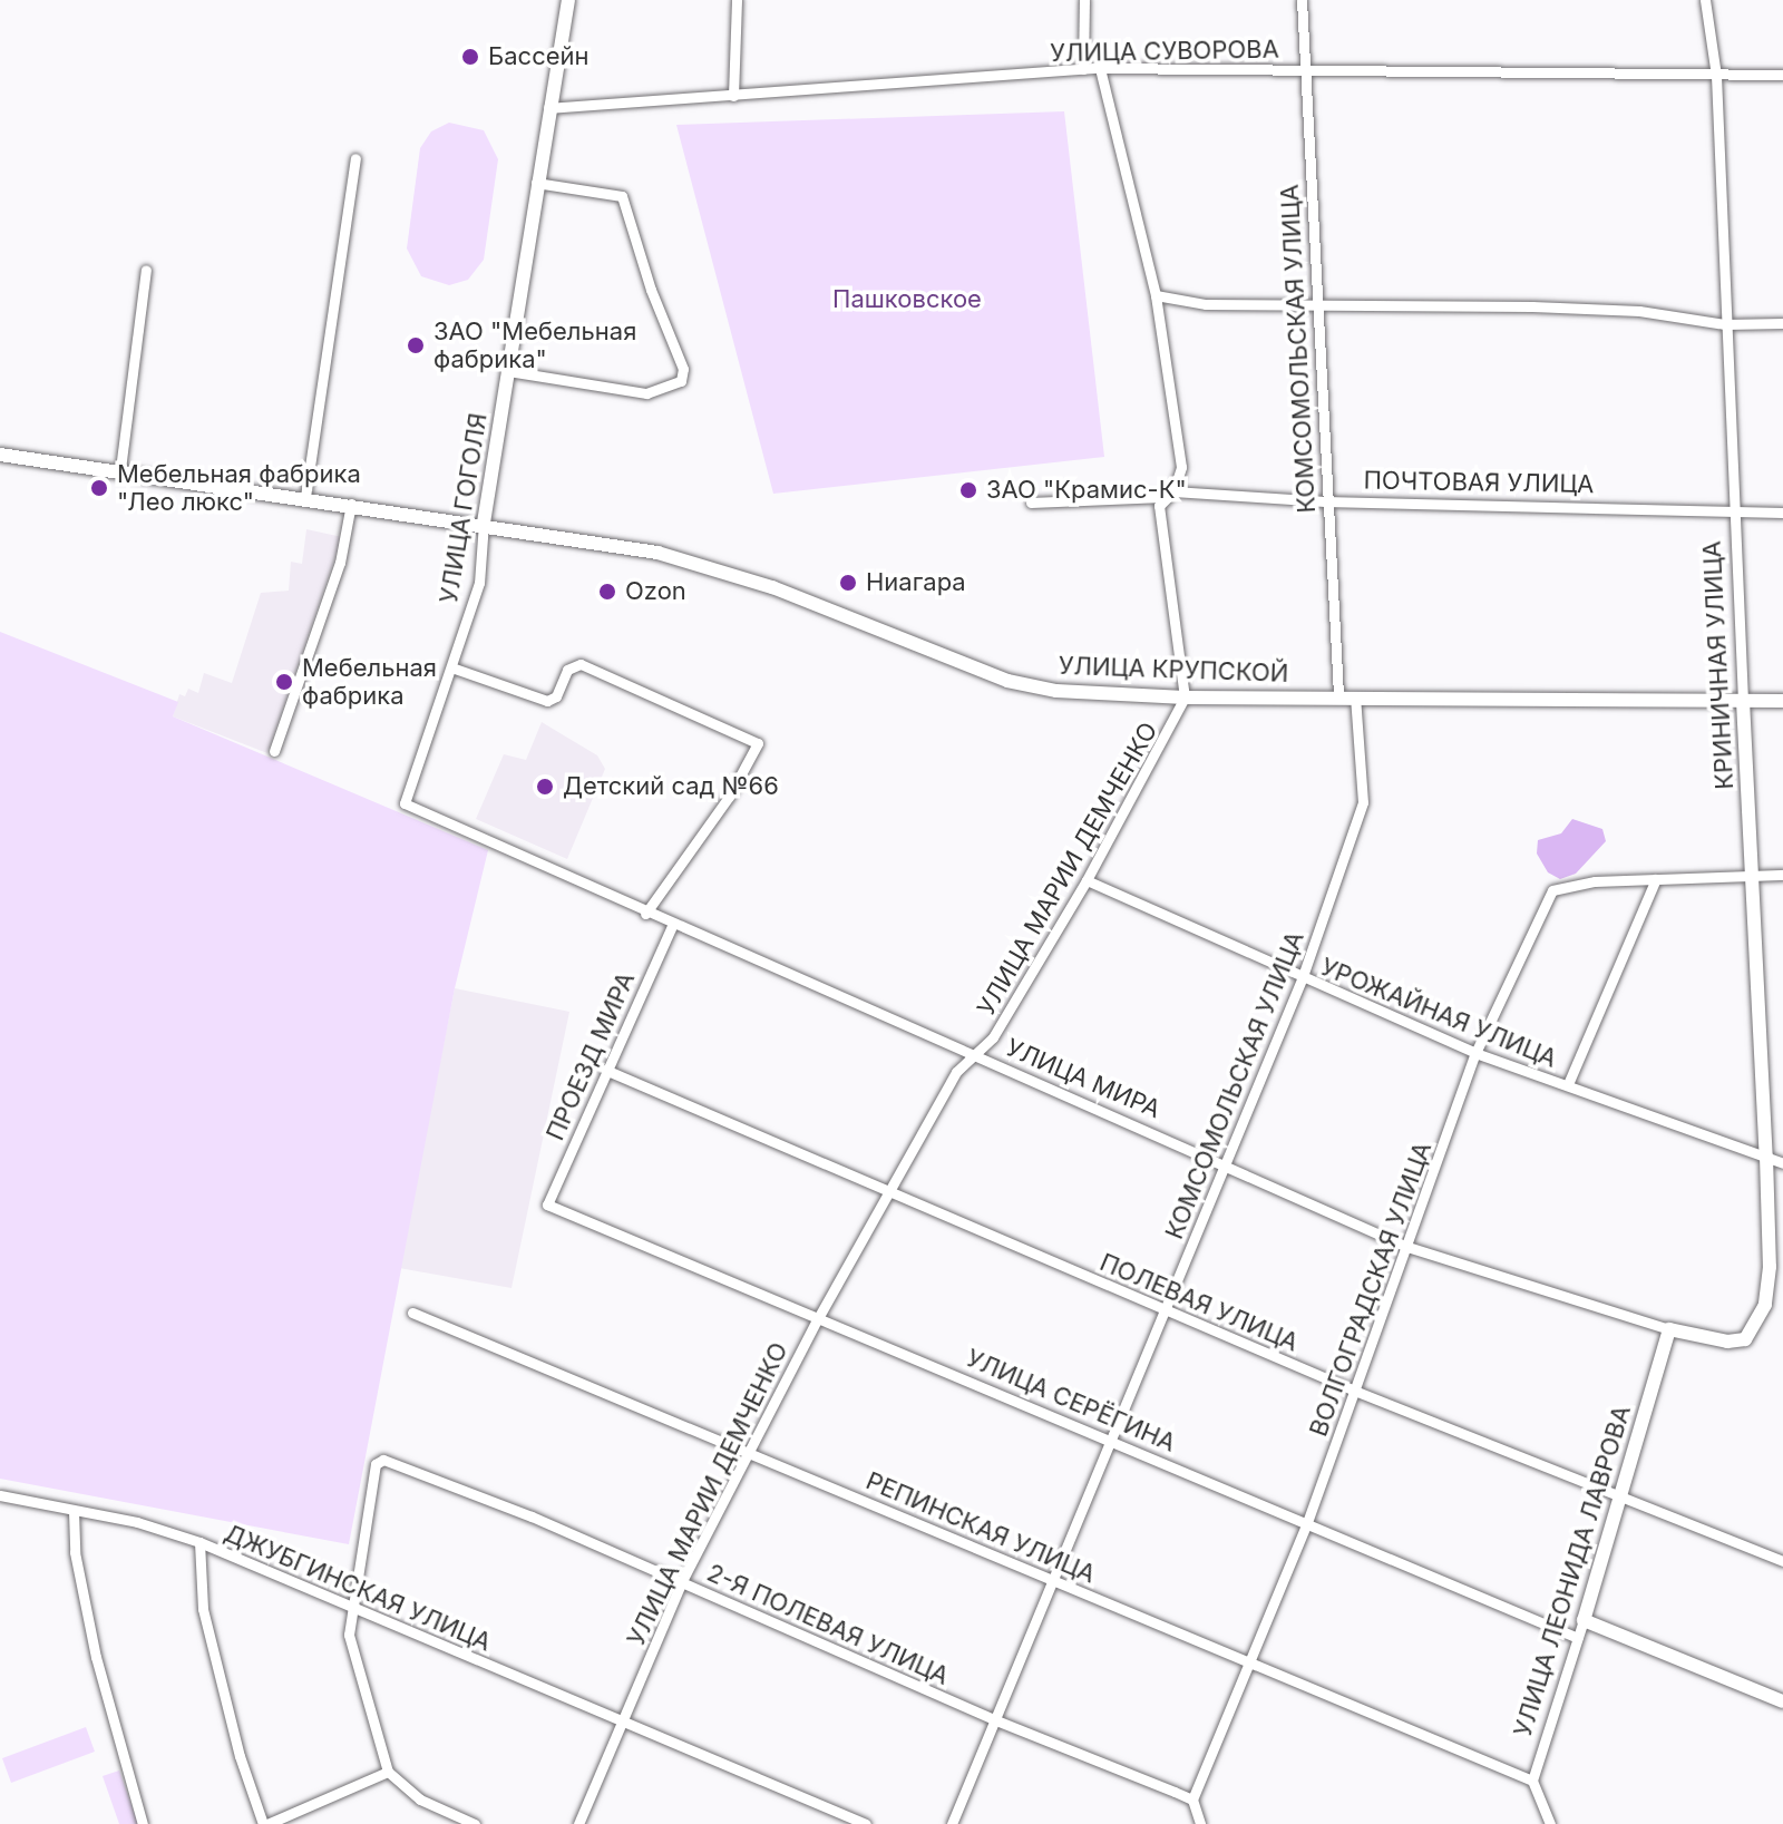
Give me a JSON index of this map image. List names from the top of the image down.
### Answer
{
  "streets": {
    "street": [
      "УЛИЦА СУВОРОВА",
      "КОМСОМОЛЬСКАЯ УЛИЦА",
      "ПОЧТОВАЯ УЛИЦА",
      "УЛИЦА ГОГОЛЯ",
      "КРИНИЧНАЯ УЛИЦА",
      "УЛИЦА КРУПСКОЙ",
      "УЛИЦА МАРИИ ДЕМЧЕНКО",
      "УРОЖАЙНАЯ УЛИЦА",
      "ПРОЕЗД МИРА",
      "УЛИЦА МИРА",
      "ВОЛГОГРАДСКАЯ УЛИЦА",
      "ПОЛЕВАЯ УЛИЦА",
      "УЛИЦА СЕРЁГИНА",
      "РЕПИНСКАЯ УЛИЦА",
      "УЛИЦА ЛЕОНИДА ЛАВРОВА",
      "ДЖУБГИНСКАЯ УЛИЦА",
      "2-Я ПОЛЕВАЯ УЛИЦА"
    ]
  },
  "crossings": [
    ["УЛИЦА СУВОРОВА", "КОМСОМОЛЬСКАЯ УЛИЦА"],
    ["УЛИЦА СУВОРОВА", "УЛИЦА ГОГОЛЯ"],
    ["УЛИЦА СУВОРОВА", "КРИНИЧНАЯ УЛИЦА"],
    ["КОМСОМОЛЬСКАЯ УЛИЦА", "ПОЧТОВАЯ УЛИЦА"],
    ["КОМСОМОЛЬСКАЯ УЛИЦА", "УЛИЦА КРУПСКОЙ"],
    ["КОМСОМОЛЬСКАЯ УЛИЦА", "УРОЖАЙНАЯ УЛИЦА"],
    ["КОМСОМОЛЬСКАЯ УЛИЦА", "УЛИЦА МИРА"],
    ["КОМСОМОЛЬСКАЯ УЛИЦА", "ПОЛЕВАЯ УЛИЦА"],
    ["КОМСОМОЛЬСКАЯ УЛИЦА", "УЛИЦА СЕРЁГИНА"],
    ["КОМСОМОЛЬСКАЯ УЛИЦА", "РЕПИНСКАЯ УЛИЦА"],
    ["КОМСОМОЛЬСКАЯ УЛИЦА", "2-Я ПОЛЕВАЯ УЛИЦА"],
    ["ПОЧТОВАЯ УЛИЦА", "КРИНИЧНАЯ УЛИЦА"],
    ["УЛИЦА ГОГОЛЯ", "УЛИЦА КРУПСКОЙ"],
    ["УЛИЦА ГОГОЛЯ", "УЛИЦА МИРА"],
    ["КРИНИЧНАЯ УЛИЦА", "УЛИЦА КРУПСКОЙ"],
    ["КРИНИЧНАЯ УЛИЦА", "УРОЖАЙНАЯ УЛИЦА"],
    ["КРИНИЧНАЯ УЛИЦА", "УЛИЦА МИРА"],
    ["УЛИЦА КРУПСКОЙ", "УЛИЦА МАРИИ ДЕМЧЕНКО"],
    ["УЛИЦА МАРИИ ДЕМЧЕНКО", "УРОЖАЙНАЯ УЛИЦА"],
    ["УЛИЦА МАРИИ ДЕМЧЕНКО", "УЛИЦА МИРА"],
    ["УЛИЦА МАРИИ ДЕМЧЕНКО", "ПОЛЕВАЯ УЛИЦА"],
    ["УЛИЦА МАРИИ ДЕМЧЕНКО", "УЛИЦА СЕРЁГИНА"],
    ["УЛИЦА МАРИИ ДЕМЧЕНКО", "РЕПИНСКАЯ УЛИЦА"],
    ["УЛИЦА МАРИИ ДЕМЧЕНКО", "ДЖУБГИНСКАЯ УЛИЦА"],
    ["УЛИЦА МАРИИ ДЕМЧЕНКО", "2-Я ПОЛЕВАЯ УЛИЦА"],
    ["УРОЖАЙНАЯ УЛИЦА", "ВОЛГОГРАДСКАЯ УЛИЦА"],
    ["ПРОЕЗД МИРА", "УЛИЦА МИРА"],
    ["ПРОЕЗД МИРА", "ПОЛЕВАЯ УЛИЦА"],
    ["ПРОЕЗД МИРА", "УЛИЦА СЕРЁГИНА"],
    ["УЛИЦА МИРА", "ВОЛГОГРАДСКАЯ УЛИЦА"],
    ["УЛИЦА МИРА", "УЛИЦА ЛЕОНИДА ЛАВРОВА"],
    ["ВОЛГОГРАДСКАЯ УЛИЦА", "ПОЛЕВАЯ УЛИЦА"],
    ["ВОЛГОГРАДСКАЯ УЛИЦА", "УЛИЦА СЕРЁГИНА"],
    ["ВОЛГОГРАДСКАЯ УЛИЦА", "РЕПИНСКАЯ УЛИЦА"],
    ["ВОЛГОГРАДСКАЯ УЛИЦА", "2-Я ПОЛЕВАЯ УЛИЦА"],
    ["ПОЛЕВАЯ УЛИЦА", "УЛИЦА ЛЕОНИДА ЛАВРОВА"],
    ["УЛИЦА СЕРЁГИНА", "УЛИЦА ЛЕОНИДА ЛАВРОВА"],
    ["РЕПИНСКАЯ УЛИЦА", "УЛИЦА ЛЕОНИДА ЛАВРОВА"],
    ["ДЖУБГИНСКАЯ УЛИЦА", "2-Я ПОЛЕВАЯ УЛИЦА"]
  ],
  "parks": ["Пашковское"],
  "places": [
    "Бассейн",
    "ЗАО \"Мебельная фабрика\"",
    "Мебельная фабрика \"Лео люкс\"",
    "ЗАО \"Крамис-К\"",
    "Ниагара",
    "Ozon",
    "Мебельная фабрика",
    "Детский сад №66"
  ]
}
